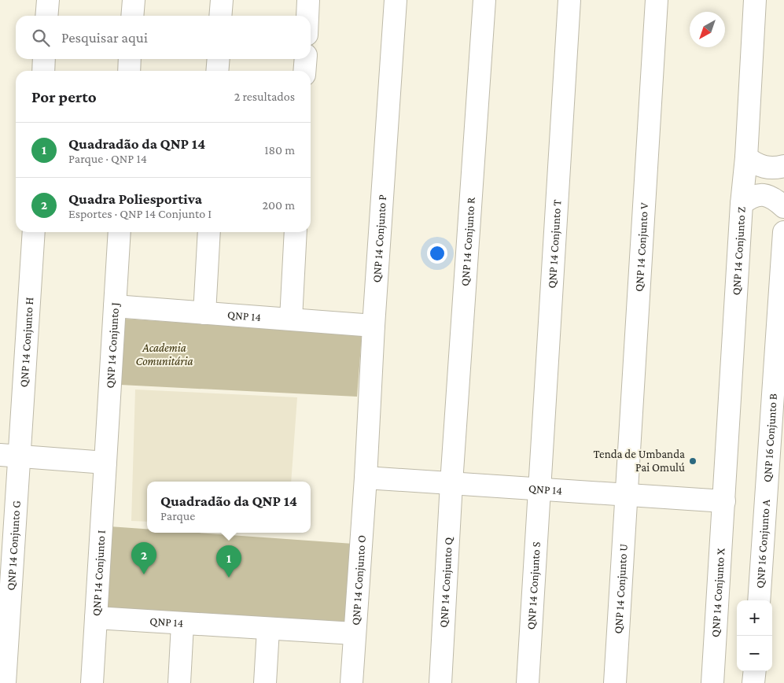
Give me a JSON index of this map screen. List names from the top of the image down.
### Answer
{
  "streets": {
    "street": [
      "QNP 14 Conjunto P",
      "QNP 14 Conjunto R",
      "QNP 14 Conjunto T",
      "QNP 14 Conjunto V",
      "QNP 14 Conjunto Z",
      "QNP 14",
      "QNP 14 Conjunto H",
      "QNP 14 Conjunto J",
      "QNP 16 Conjunto B",
      "QNP 14 Conjunto G",
      "QNP 16 Conjunto A",
      "QNP 14 Conjunto I",
      "QNP 14 Conjunto O",
      "QNP 14 Conjunto Q",
      "QNP 14 Conjunto S",
      "QNP 14 Conjunto U",
      "QNP 14 Conjunto X"
    ]
  },
  "crossings": [
    ["QNP 14 Conjunto P", "QNP 14"],
    ["QNP 14 Conjunto P", "QNP 14 Conjunto O"],
    ["QNP 14 Conjunto R", "QNP 14"],
    ["QNP 14 Conjunto R", "QNP 14 Conjunto Q"],
    ["QNP 14 Conjunto T", "QNP 14"],
    ["QNP 14 Conjunto T", "QNP 14 Conjunto S"],
    ["QNP 14 Conjunto V", "QNP 14"],
    ["QNP 14 Conjunto V", "QNP 14 Conjunto U"],
    ["QNP 14 Conjunto Z", "QNP 14"],
    ["QNP 14 Conjunto Z", "QNP 14 Conjunto X"],
    ["QNP 14", "QNP 14 Conjunto J"],
    ["QNP 14", "QNP 14 Conjunto I"],
    ["QNP 14", "QNP 14 Conjunto O"],
    ["QNP 14", "QNP 14 Conjunto Q"],
    ["QNP 14", "QNP 14 Conjunto S"],
    ["QNP 14", "QNP 14 Conjunto U"],
    ["QNP 14", "QNP 14 Conjunto X"],
    ["QNP 14 Conjunto H", "QNP 14 Conjunto G"],
    ["QNP 14 Conjunto J", "QNP 14 Conjunto I"],
    ["QNP 16 Conjunto B", "QNP 16 Conjunto A"]
  ],
  "parks": ["Academia Comunitária"],
  "places": ["Tenda de Umbanda Pai Omulú"],
  "north": "bottom left",
  "page": {
    "search": "Pesquisar aqui",
    "heading": ["Por perto", "2 resultados"],
    "list": [
      {
        "mark": "1",
        "name": "Quadradão da QNP 14",
        "note": "Parque · QNP 14",
        "value": "180 m"
      },
      {
        "mark": "2",
        "name": "Quadra Poliesportiva",
        "note": "Esportes · QNP 14 Conjunto I",
        "value": "200 m"
      }
    ],
    "popup": ["Quadradão da QNP 14", "Parque"],
    "pins": ["2", "1"],
    "map_buttons": ["+", "−"]
  }
}
